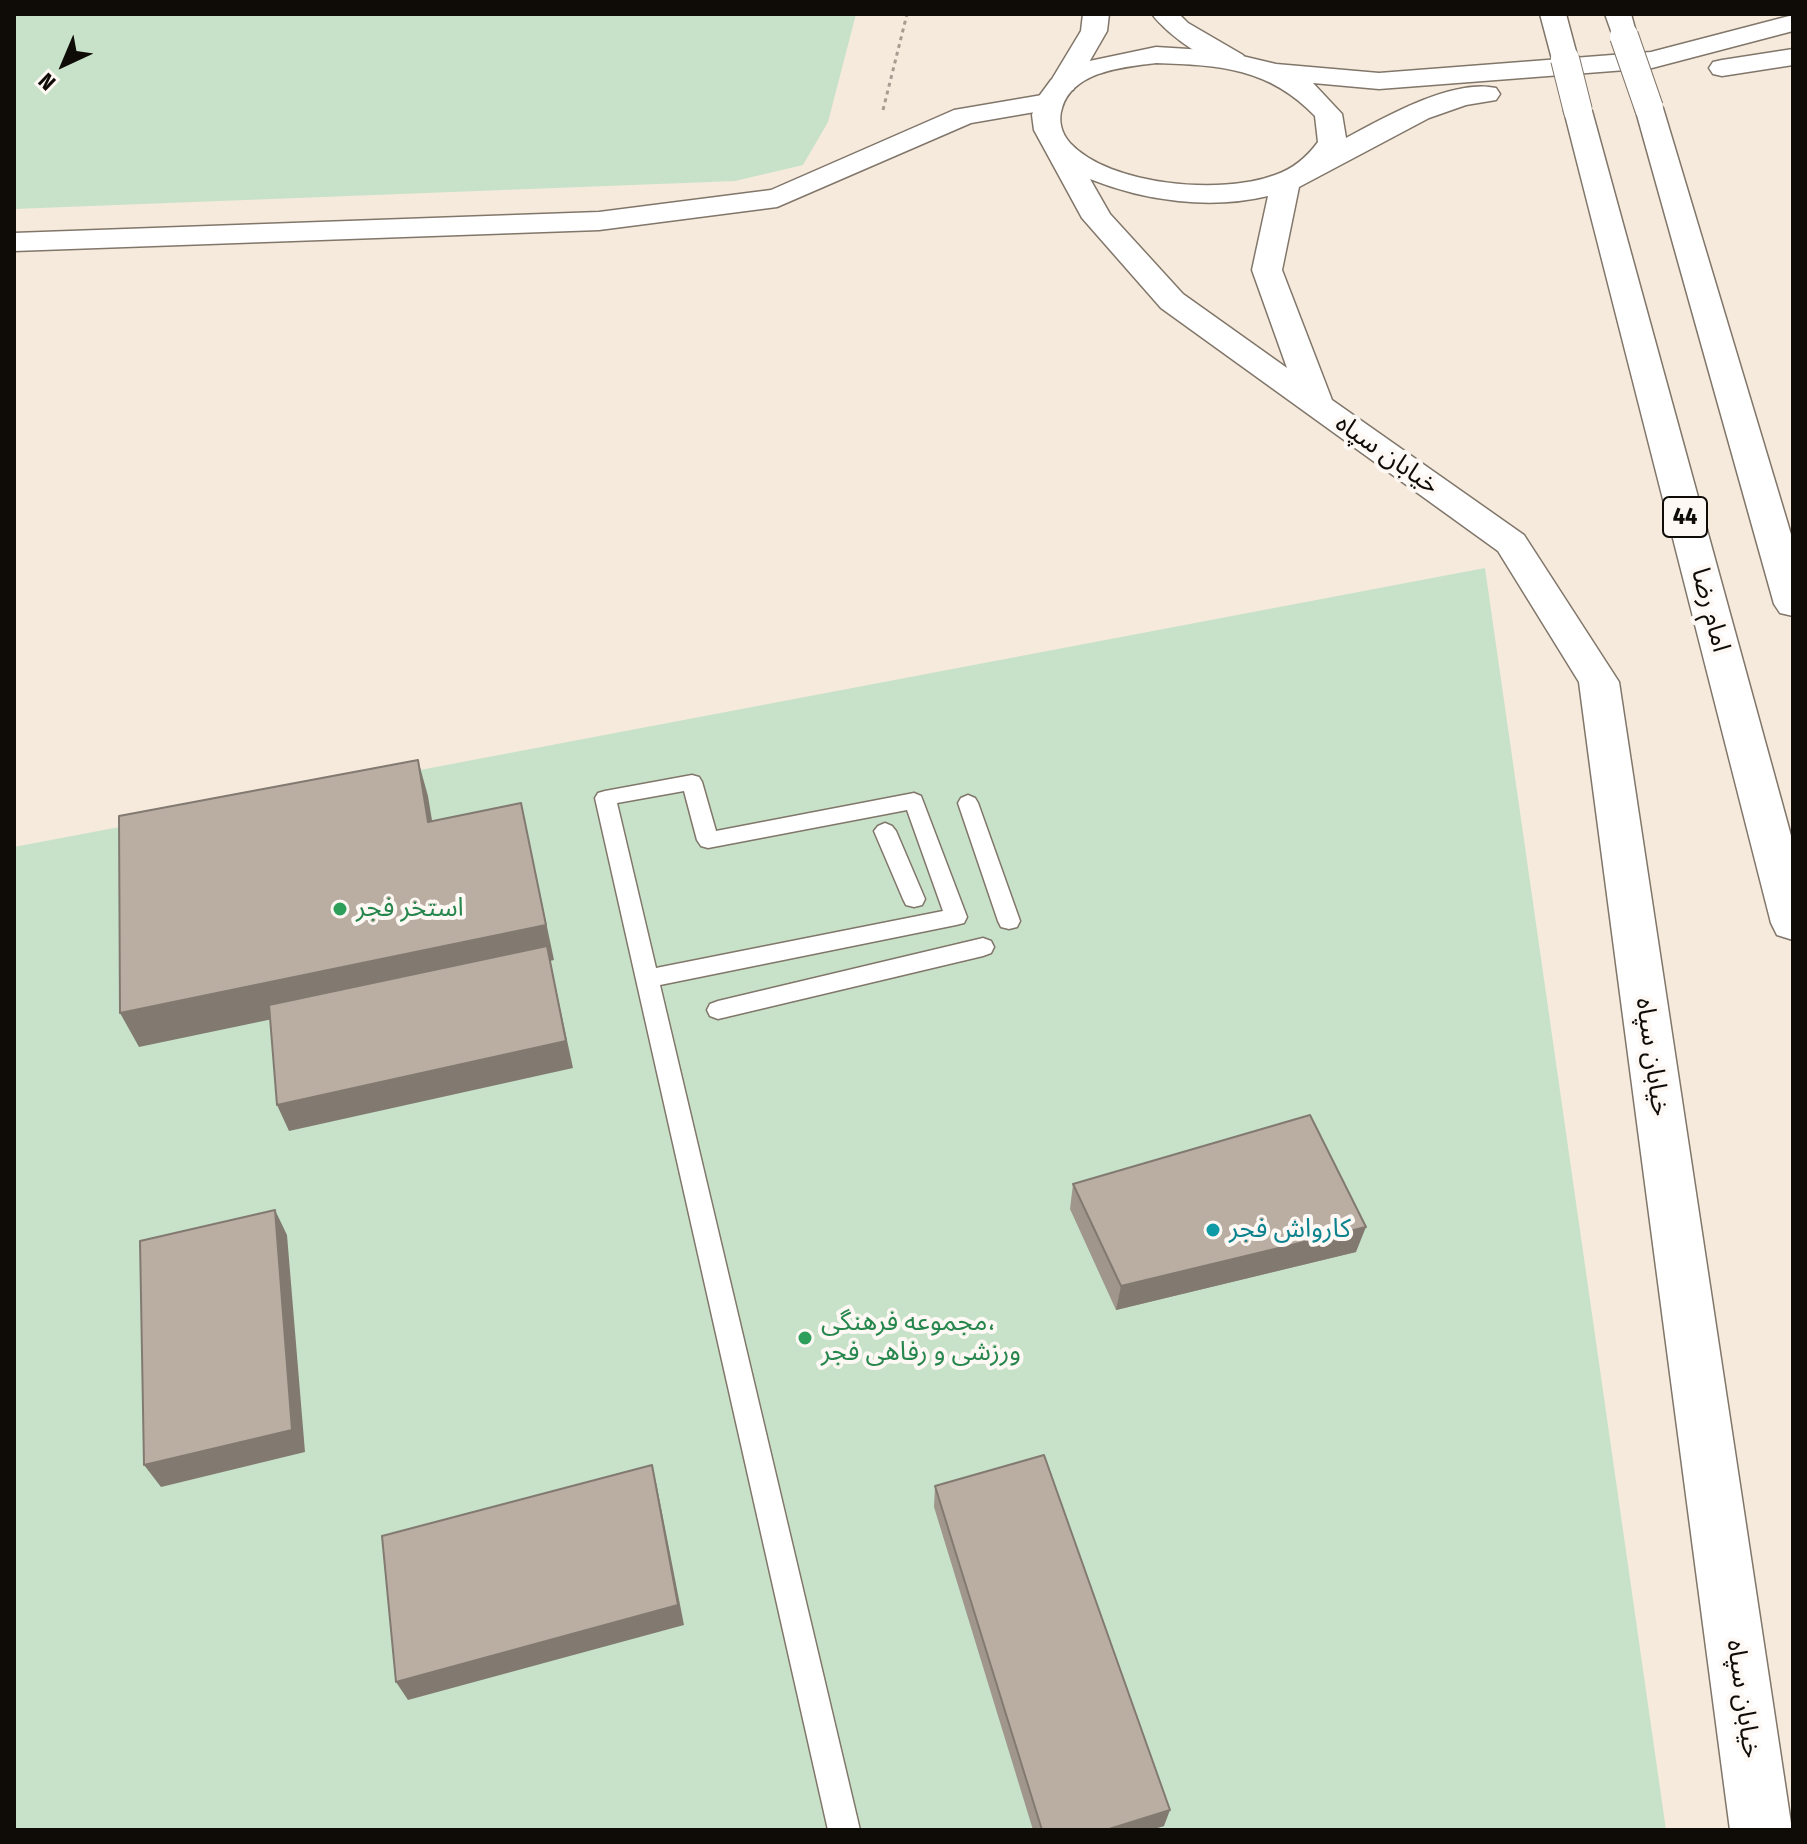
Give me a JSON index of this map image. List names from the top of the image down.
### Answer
{
  "streets": {
    "main road": ["خیابان سپاه", "44", "امام رضا"]
  },
  "places": ["استخر فجر", "کارواش فجر", "مجموعه فرهنگی، ورزشی و رفاهی فجر"],
  "north": "bottom left"
}
